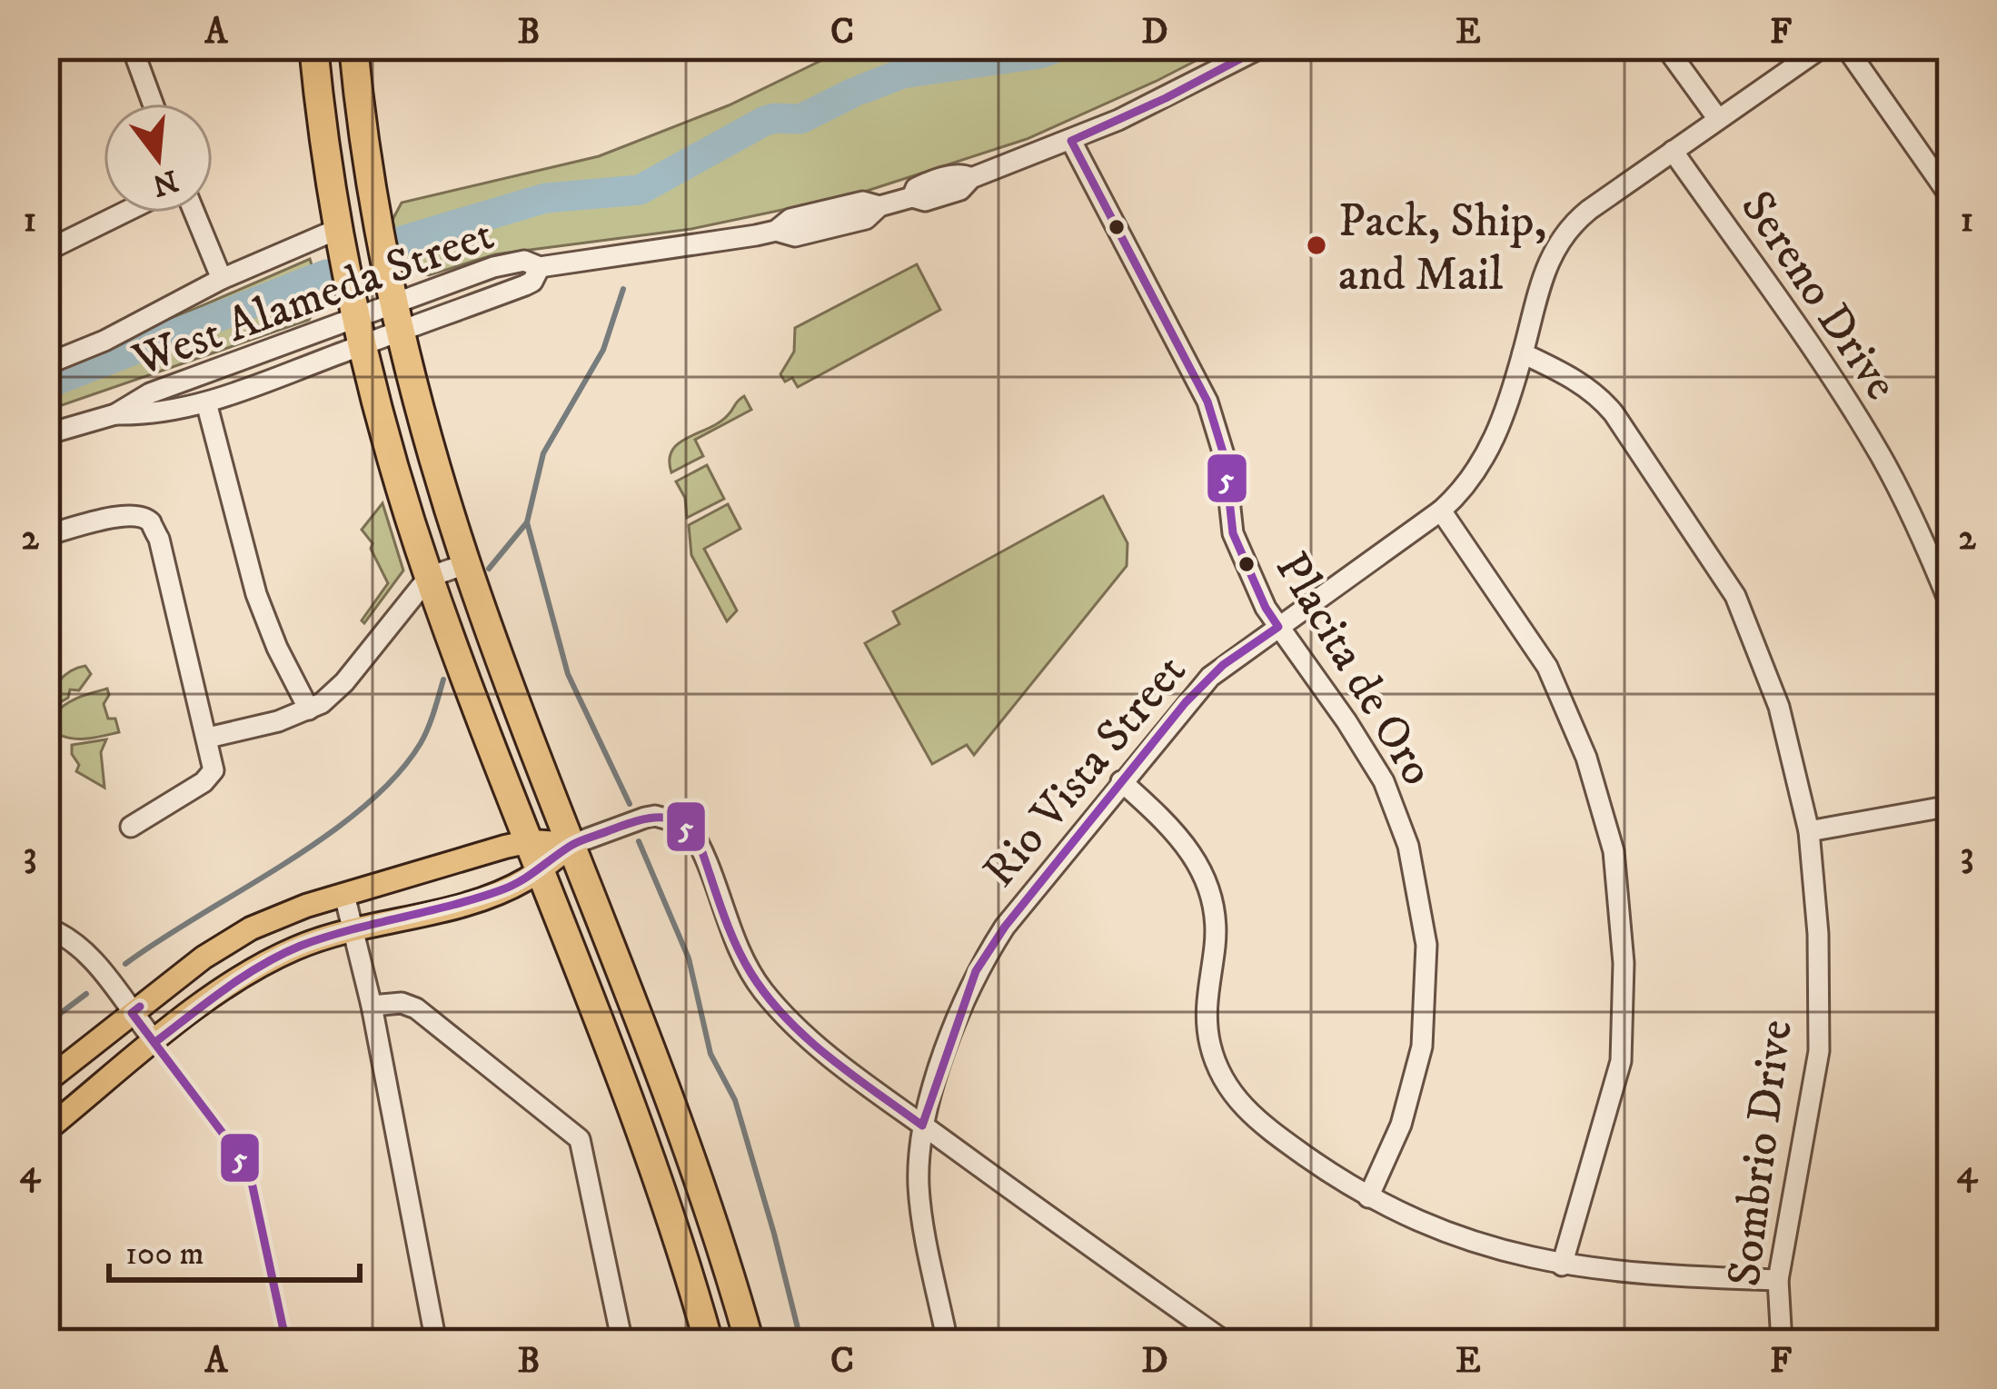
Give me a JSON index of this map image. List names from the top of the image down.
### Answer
{
  "streets": {
    "street": [
      "Sereno Drive",
      "West Alameda Street",
      "Placita de Oro",
      "Rio Vista Street",
      "Sombrio Drive"
    ]
  },
  "crossings": [
    ["Sereno Drive", "Rio Vista Street"],
    ["West Alameda Street", "Placita de Oro"],
    ["Placita de Oro", "Rio Vista Street"],
    ["Rio Vista Street", "Sombrio Drive"]
  ],
  "places": ["Pack, Ship, and Mail"],
  "lines": ["transit line 5"],
  "scale_bar": "100 m",
  "north": "bottom",
  "grid": {
    "columns": [
      "A",
      "B",
      "C",
      "D",
      "E",
      "F"
    ],
    "rows": [
      "1",
      "2",
      "3",
      "4"
    ]
  }
}
